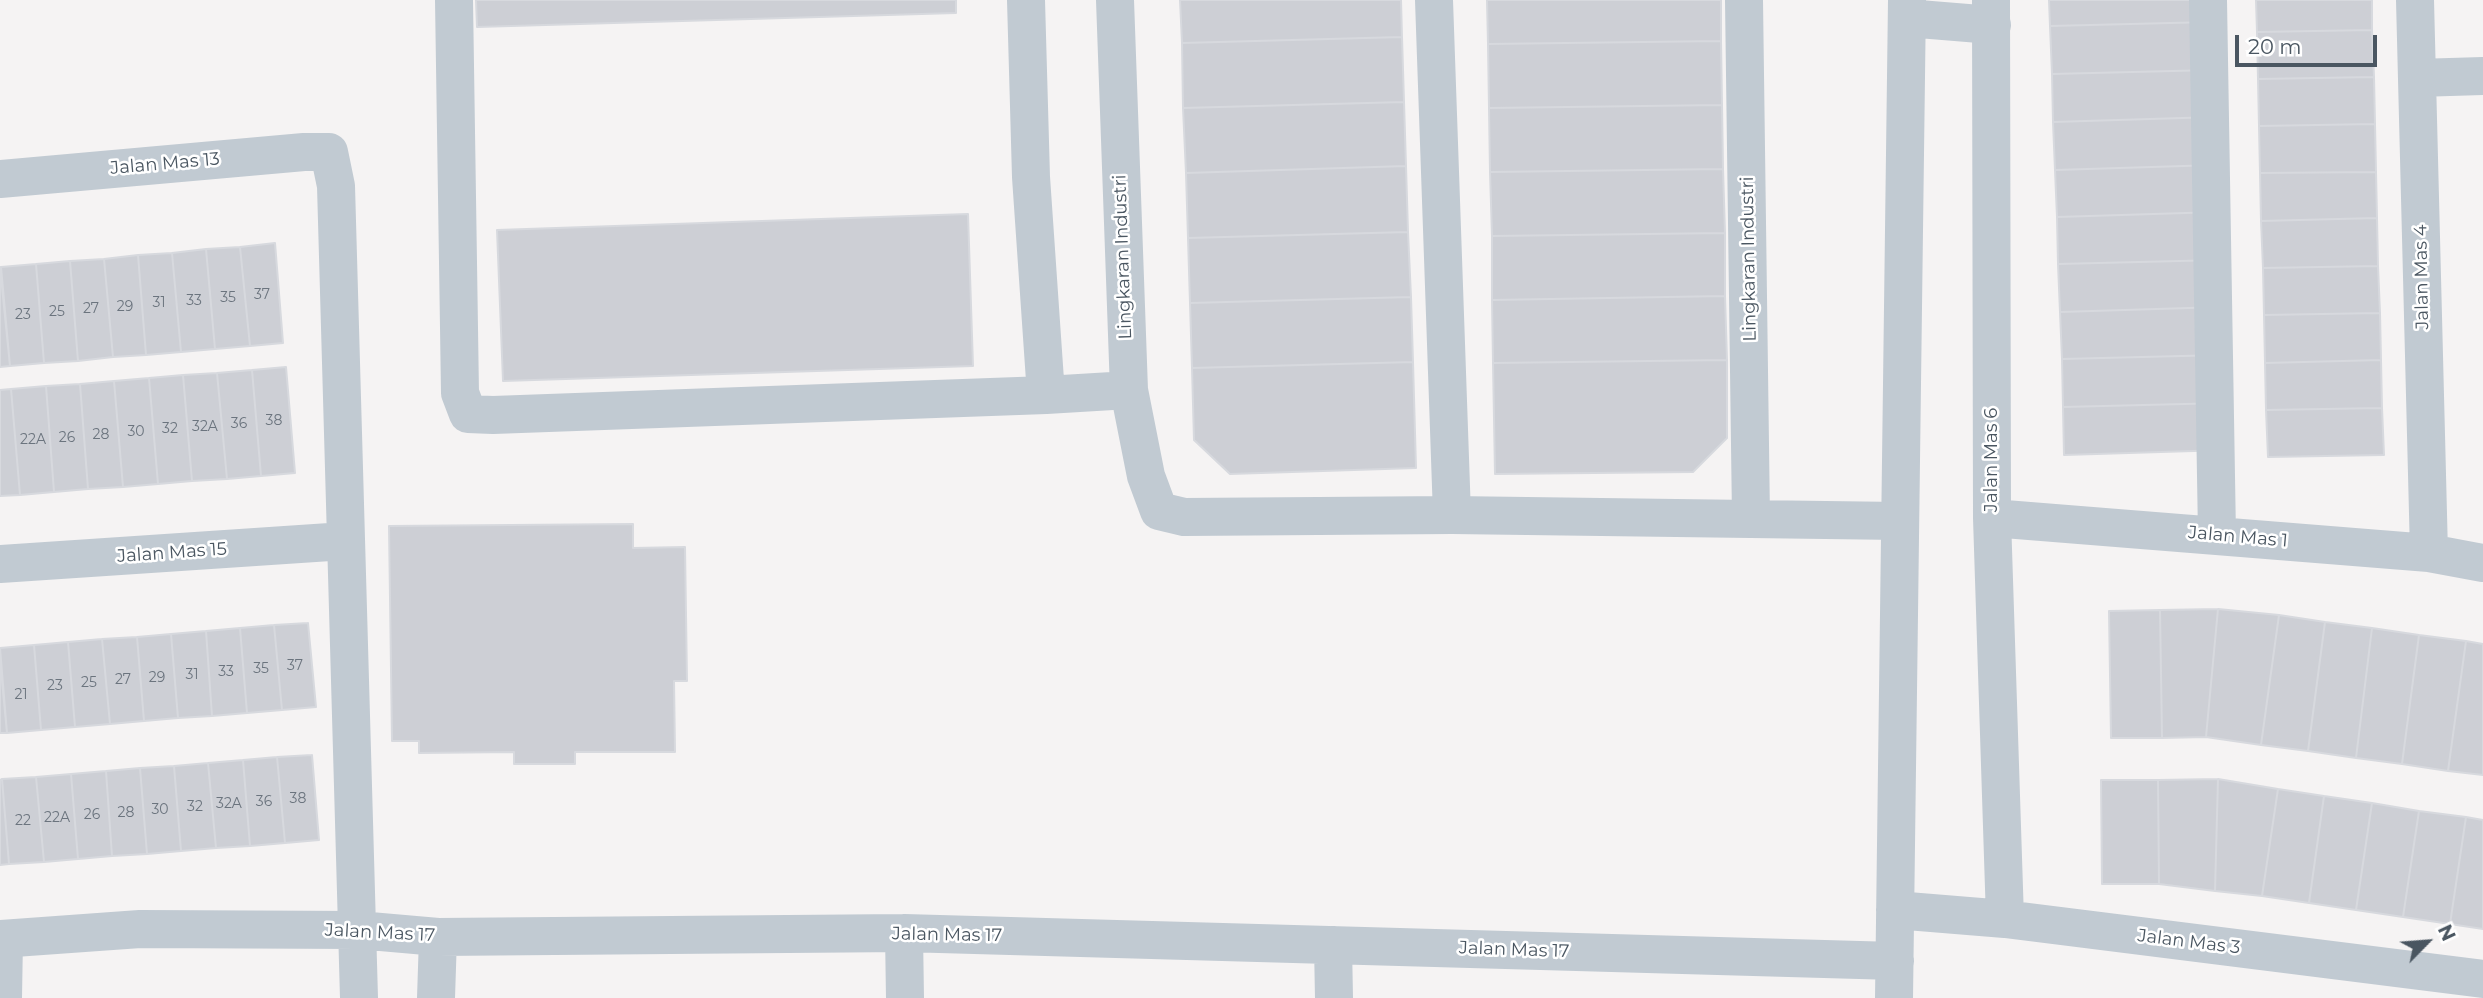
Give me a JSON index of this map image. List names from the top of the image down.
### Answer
{
  "streets": {
    "street": [
      "Jalan Mas 13",
      "Lingkaran Industri",
      "Jalan Mas 4",
      "Jalan Mas 6",
      "Jalan Mas 1",
      "Jalan Mas 15",
      "Jalan Mas 17",
      "Jalan Mas 3"
    ]
  },
  "crossings": [
    ["Jalan Mas 13", "Jalan Mas 15"],
    ["Jalan Mas 4", "Jalan Mas 1"],
    ["Jalan Mas 6", "Jalan Mas 1"],
    ["Jalan Mas 6", "Jalan Mas 3"]
  ],
  "house_numbers": [
    "37",
    "35",
    "33",
    "31",
    "29",
    "27",
    "25",
    "23",
    "38",
    "36",
    "32A",
    "32",
    "30",
    "28",
    "26",
    "22A",
    "37",
    "35",
    "33",
    "31",
    "29",
    "27",
    "25",
    "23",
    "21",
    "38",
    "36",
    "32A",
    "32",
    "30",
    "28",
    "26",
    "22A",
    "22"
  ],
  "scale_bar": "20 m",
  "north": "top right"
}
